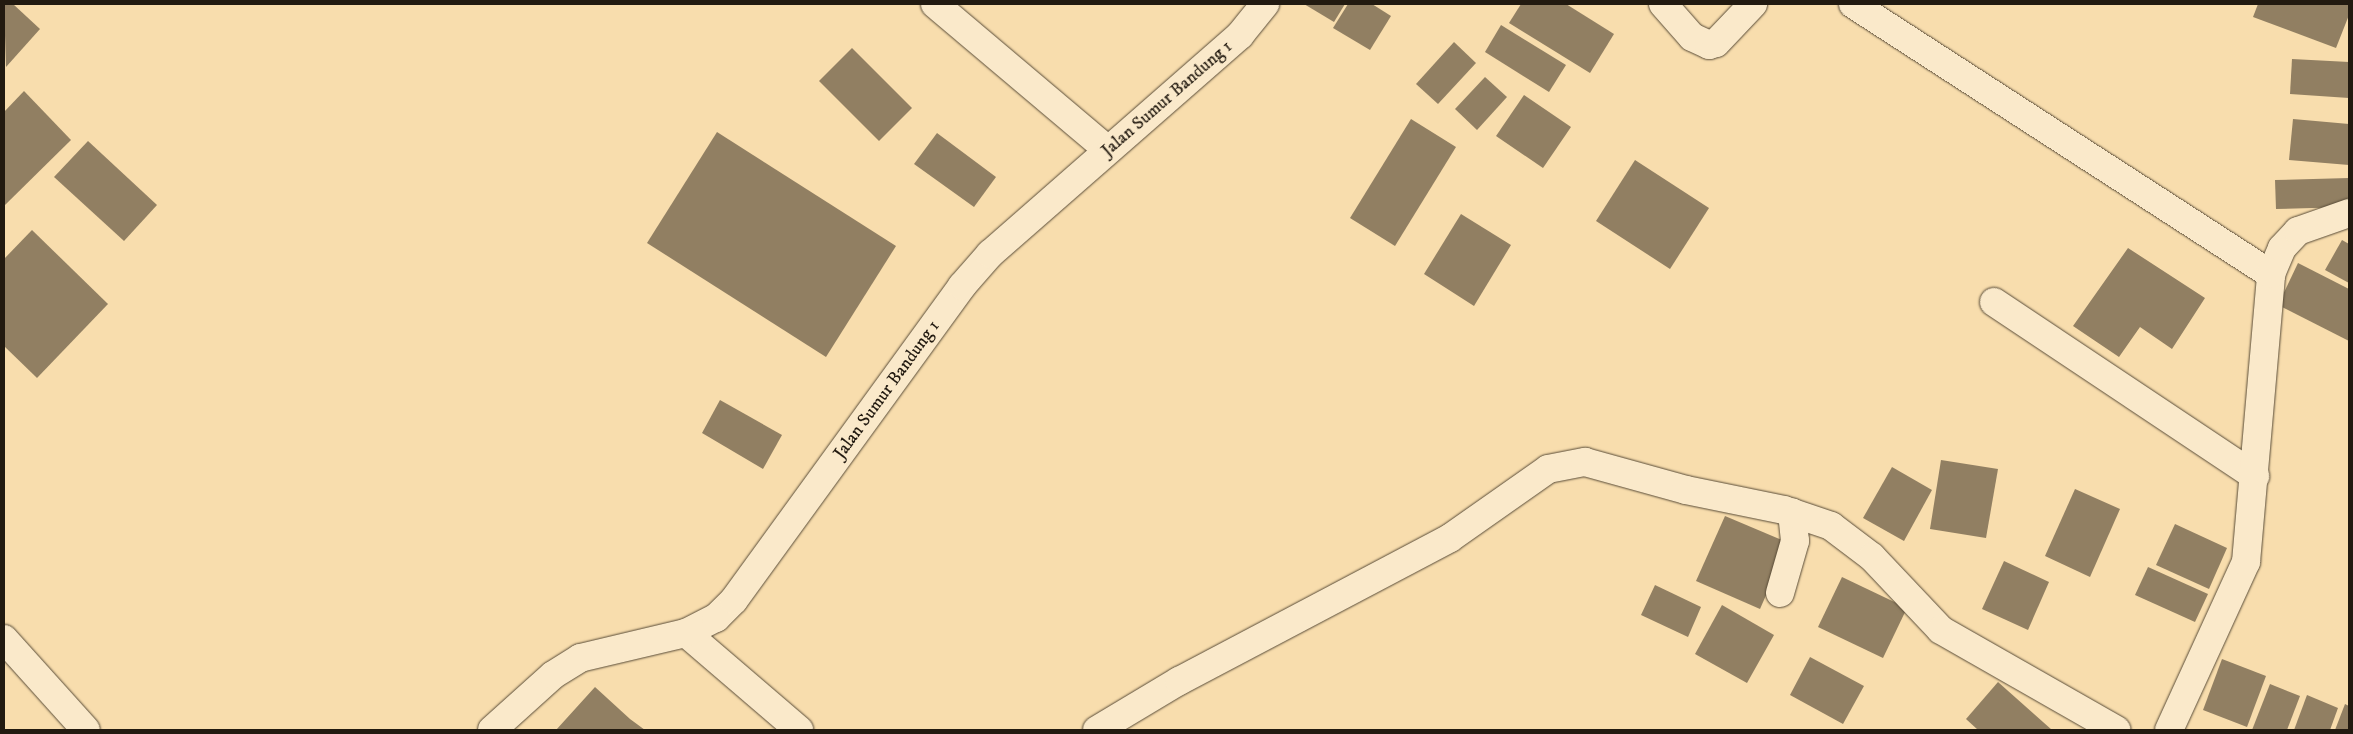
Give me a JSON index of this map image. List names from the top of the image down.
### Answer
{
  "streets": {
    "street": ["Jalan Sumur Bandung 1"]
  }
}
